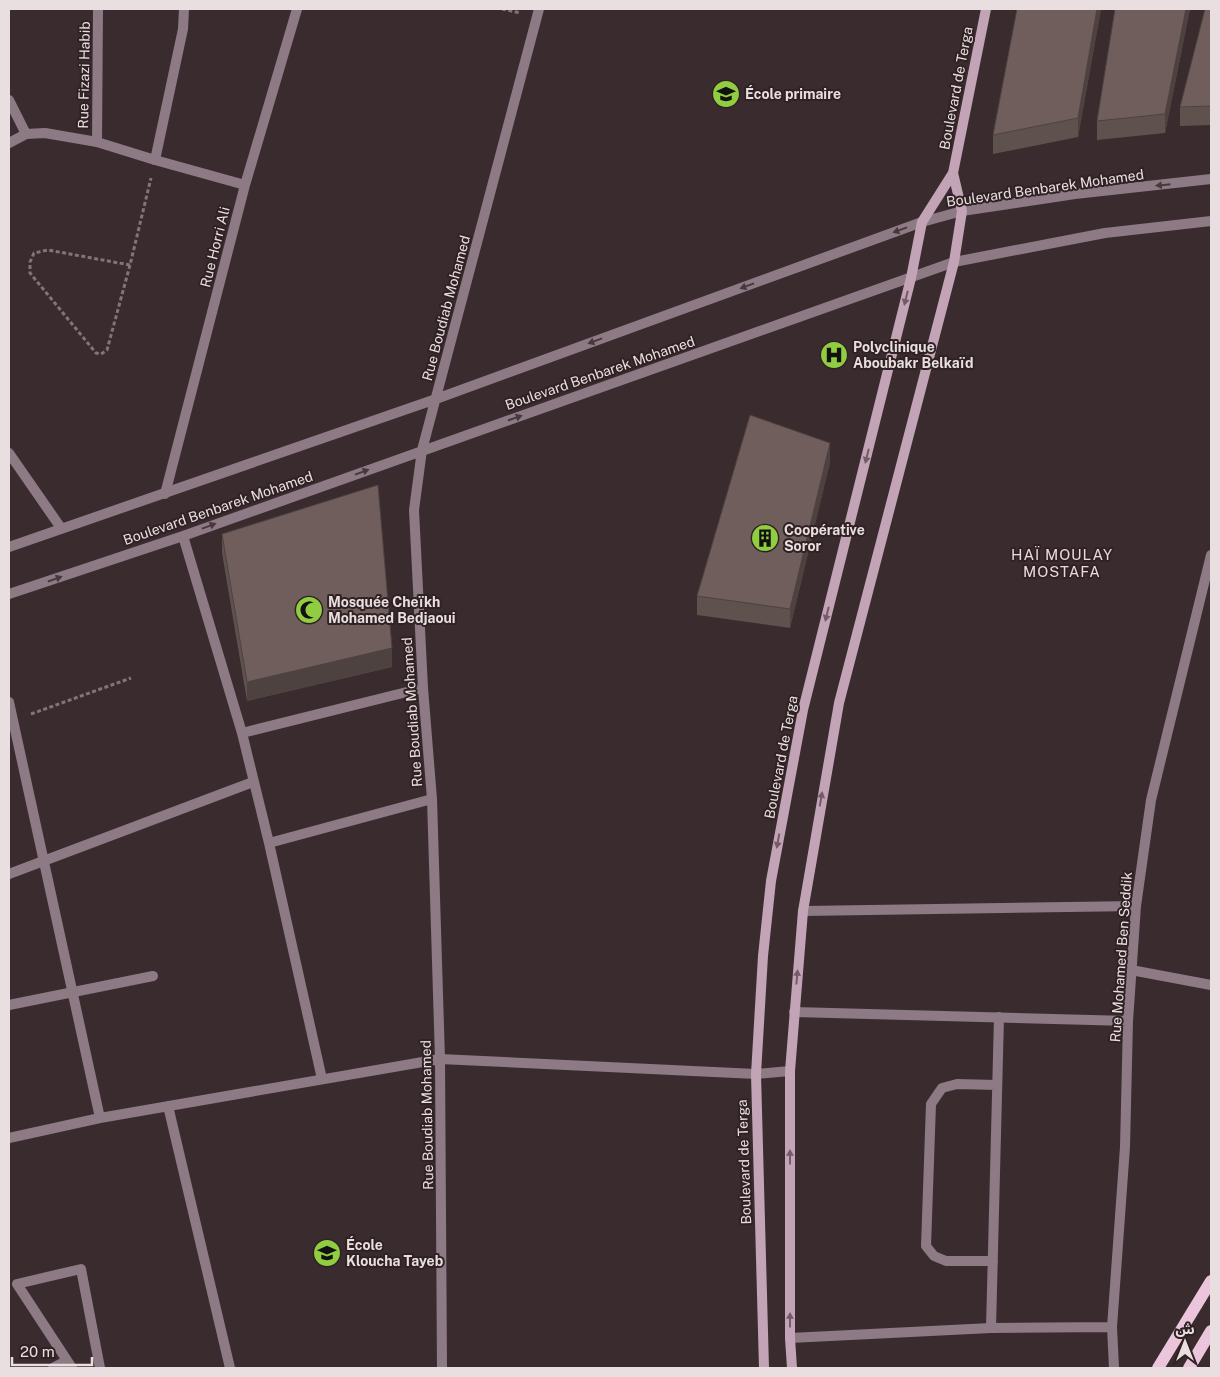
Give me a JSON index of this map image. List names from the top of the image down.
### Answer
{
  "streets": {
    "main road": ["Boulevard de Terga"],
    "street": [
      "Rue Fizazi Habib",
      "Boulevard Benbarek Mohamed",
      "Rue Horri Ali",
      "Rue Boudiab Mohamed",
      "Rue Mohamed Ben Seddik"
    ]
  },
  "crossings": [
    ["Boulevard de Terga", "Boulevard Benbarek Mohamed"],
    ["Boulevard Benbarek Mohamed", "Rue Horri Ali"],
    ["Boulevard Benbarek Mohamed", "Rue Boudiab Mohamed"]
  ],
  "districts": ["HAÏ MOULAY MOSTAFA"],
  "places": {
    "school or university": ["École primaire", "École Kloucha Tayeb"],
    "hospital": ["Polyclinique Aboubakr Belkaïd"],
    "building": ["Coopérative Soror"],
    "mosque": ["Mosquée Cheïkh Mohamed Bedjaoui"]
  },
  "scale_bar": "20 m",
  "north": "top"
}
